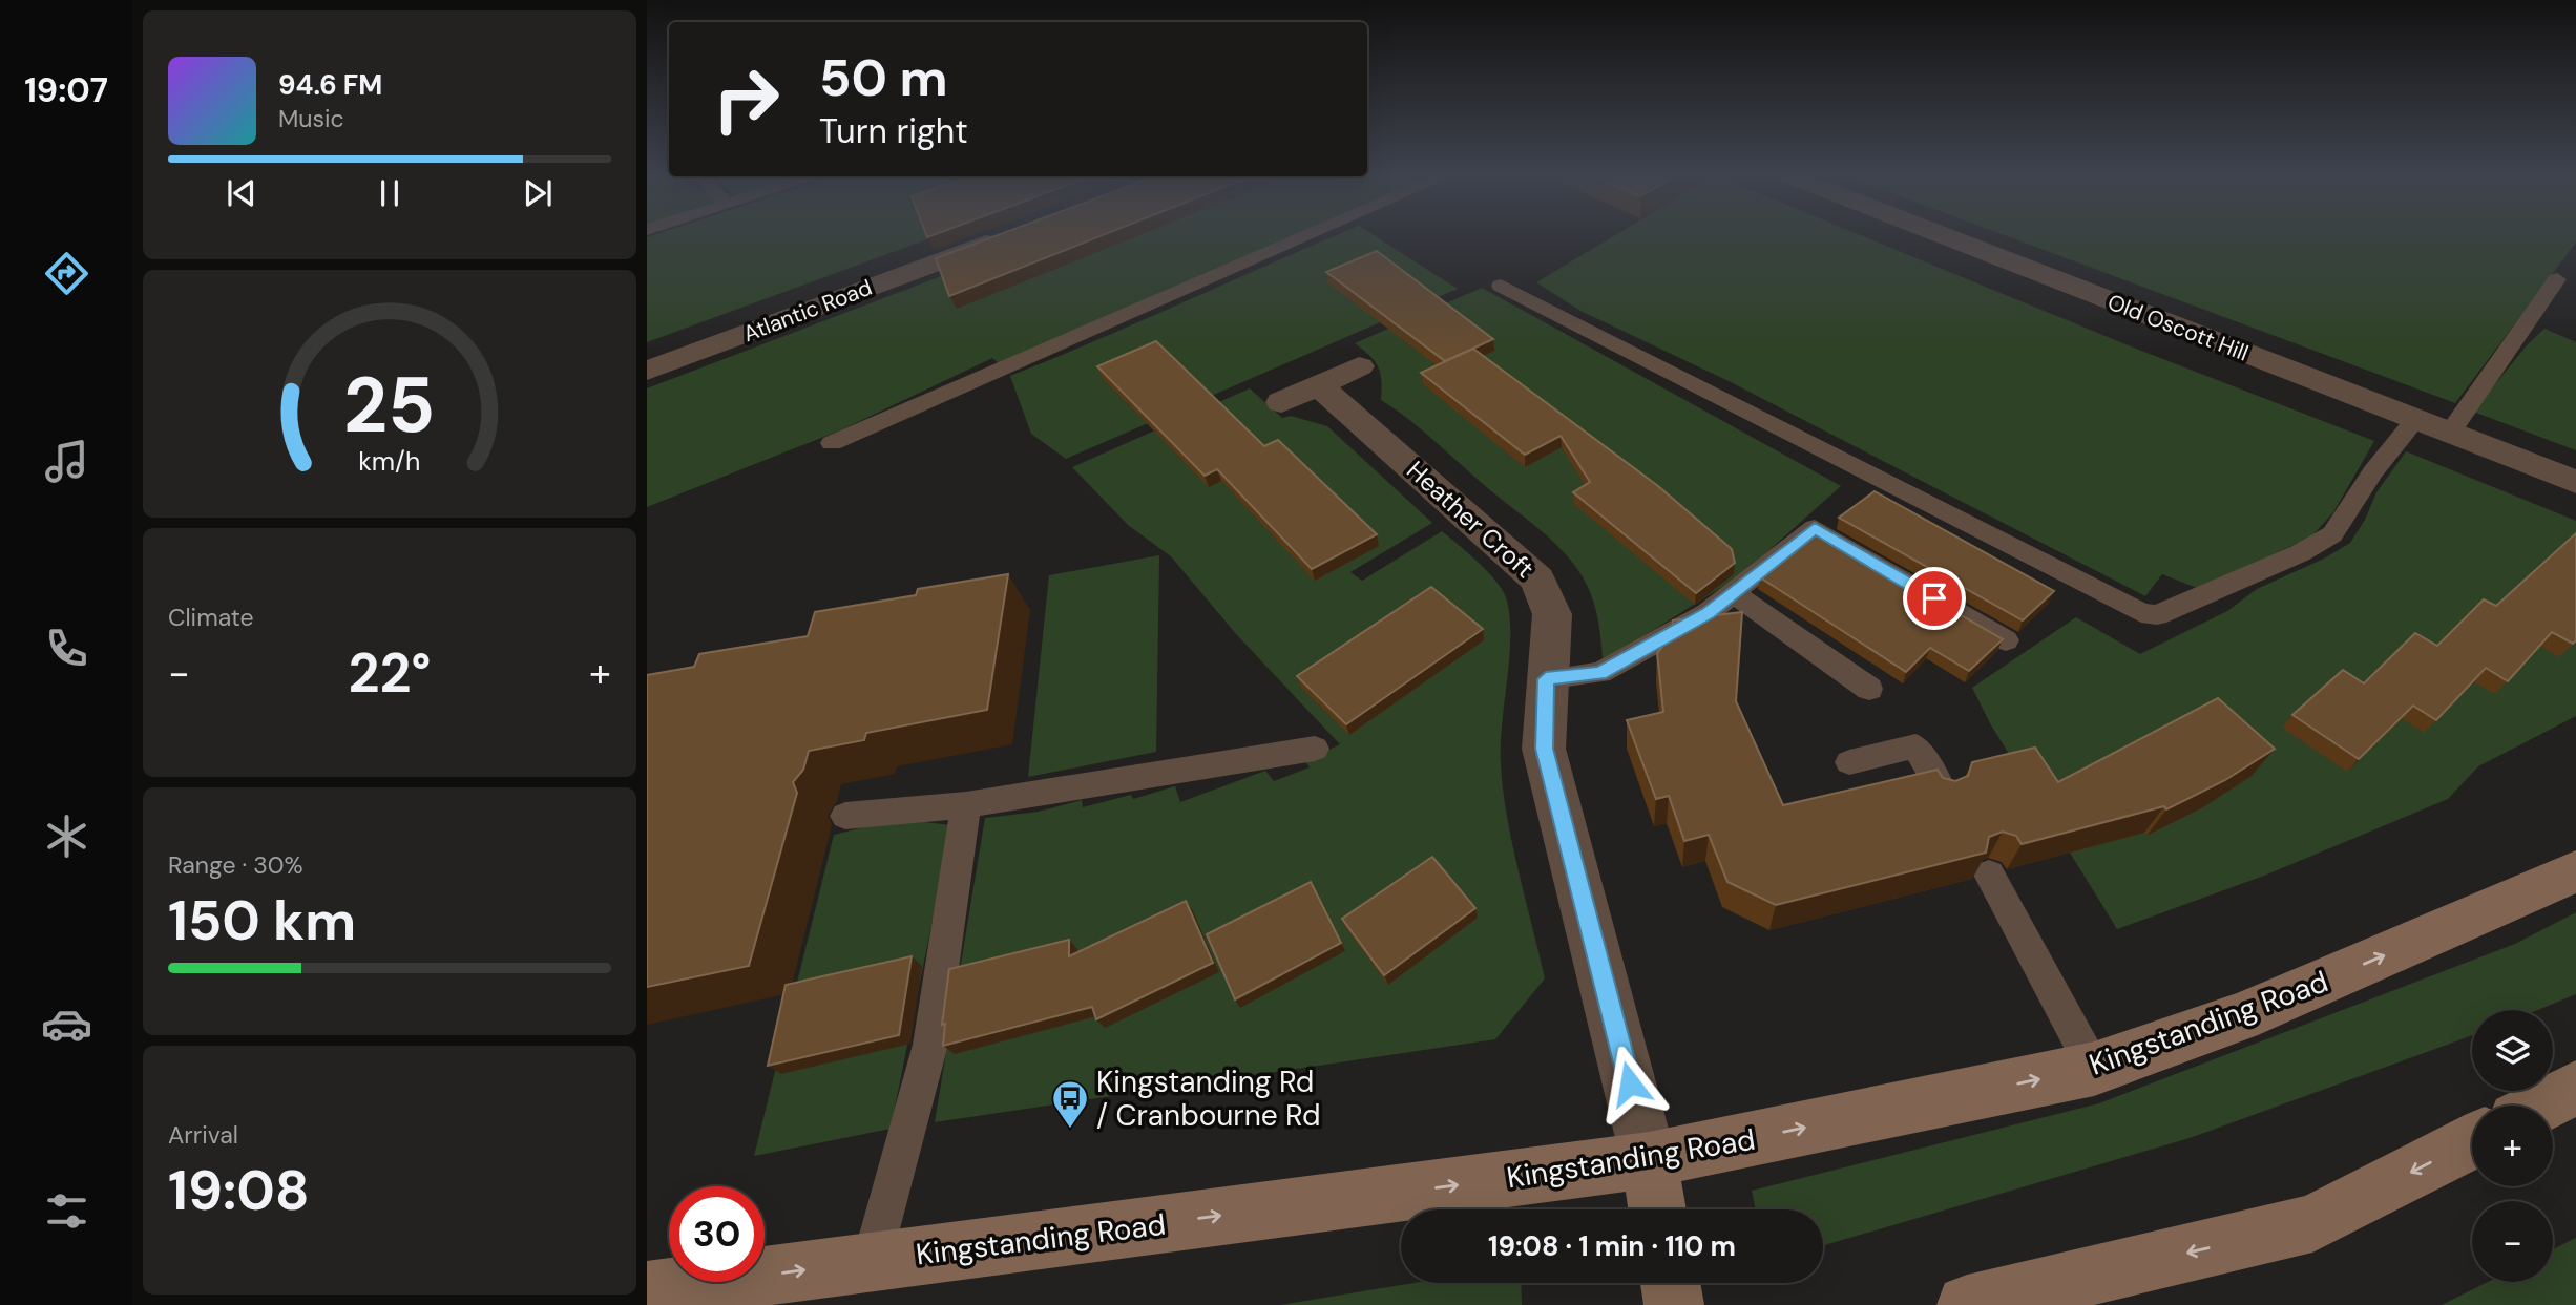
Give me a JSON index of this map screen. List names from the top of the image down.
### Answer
{
  "streets": {
    "main road": ["Kingstanding Road"],
    "street": ["Atlantic Road", "Old Oscott Hill", "Heather Croft"]
  },
  "crossings": [
    ["Heather Croft", "Kingstanding Road"]
  ],
  "one_way": ["Kingstanding Road"],
  "places": {
    "bus stop": ["Kingstanding Rd / Cranbourne Rd"]
  },
  "page": {
    "tabs": "19:07",
    "turn": ["50 m", "Turn right"],
    "song": ["94.6 FM", "Music"],
    "tile": [
      "Climate",
      ["Range · 30%", "150 km"],
      ["Arrival", "19:08"]
    ],
    "heat": ["−", "22°", "+"],
    "map_buttons": ["+", "−"],
    "limit": "30",
    "trip": "19:08 · 1 min · 110 m",
    "gauge": ["25", "km/h"]
  }
}
